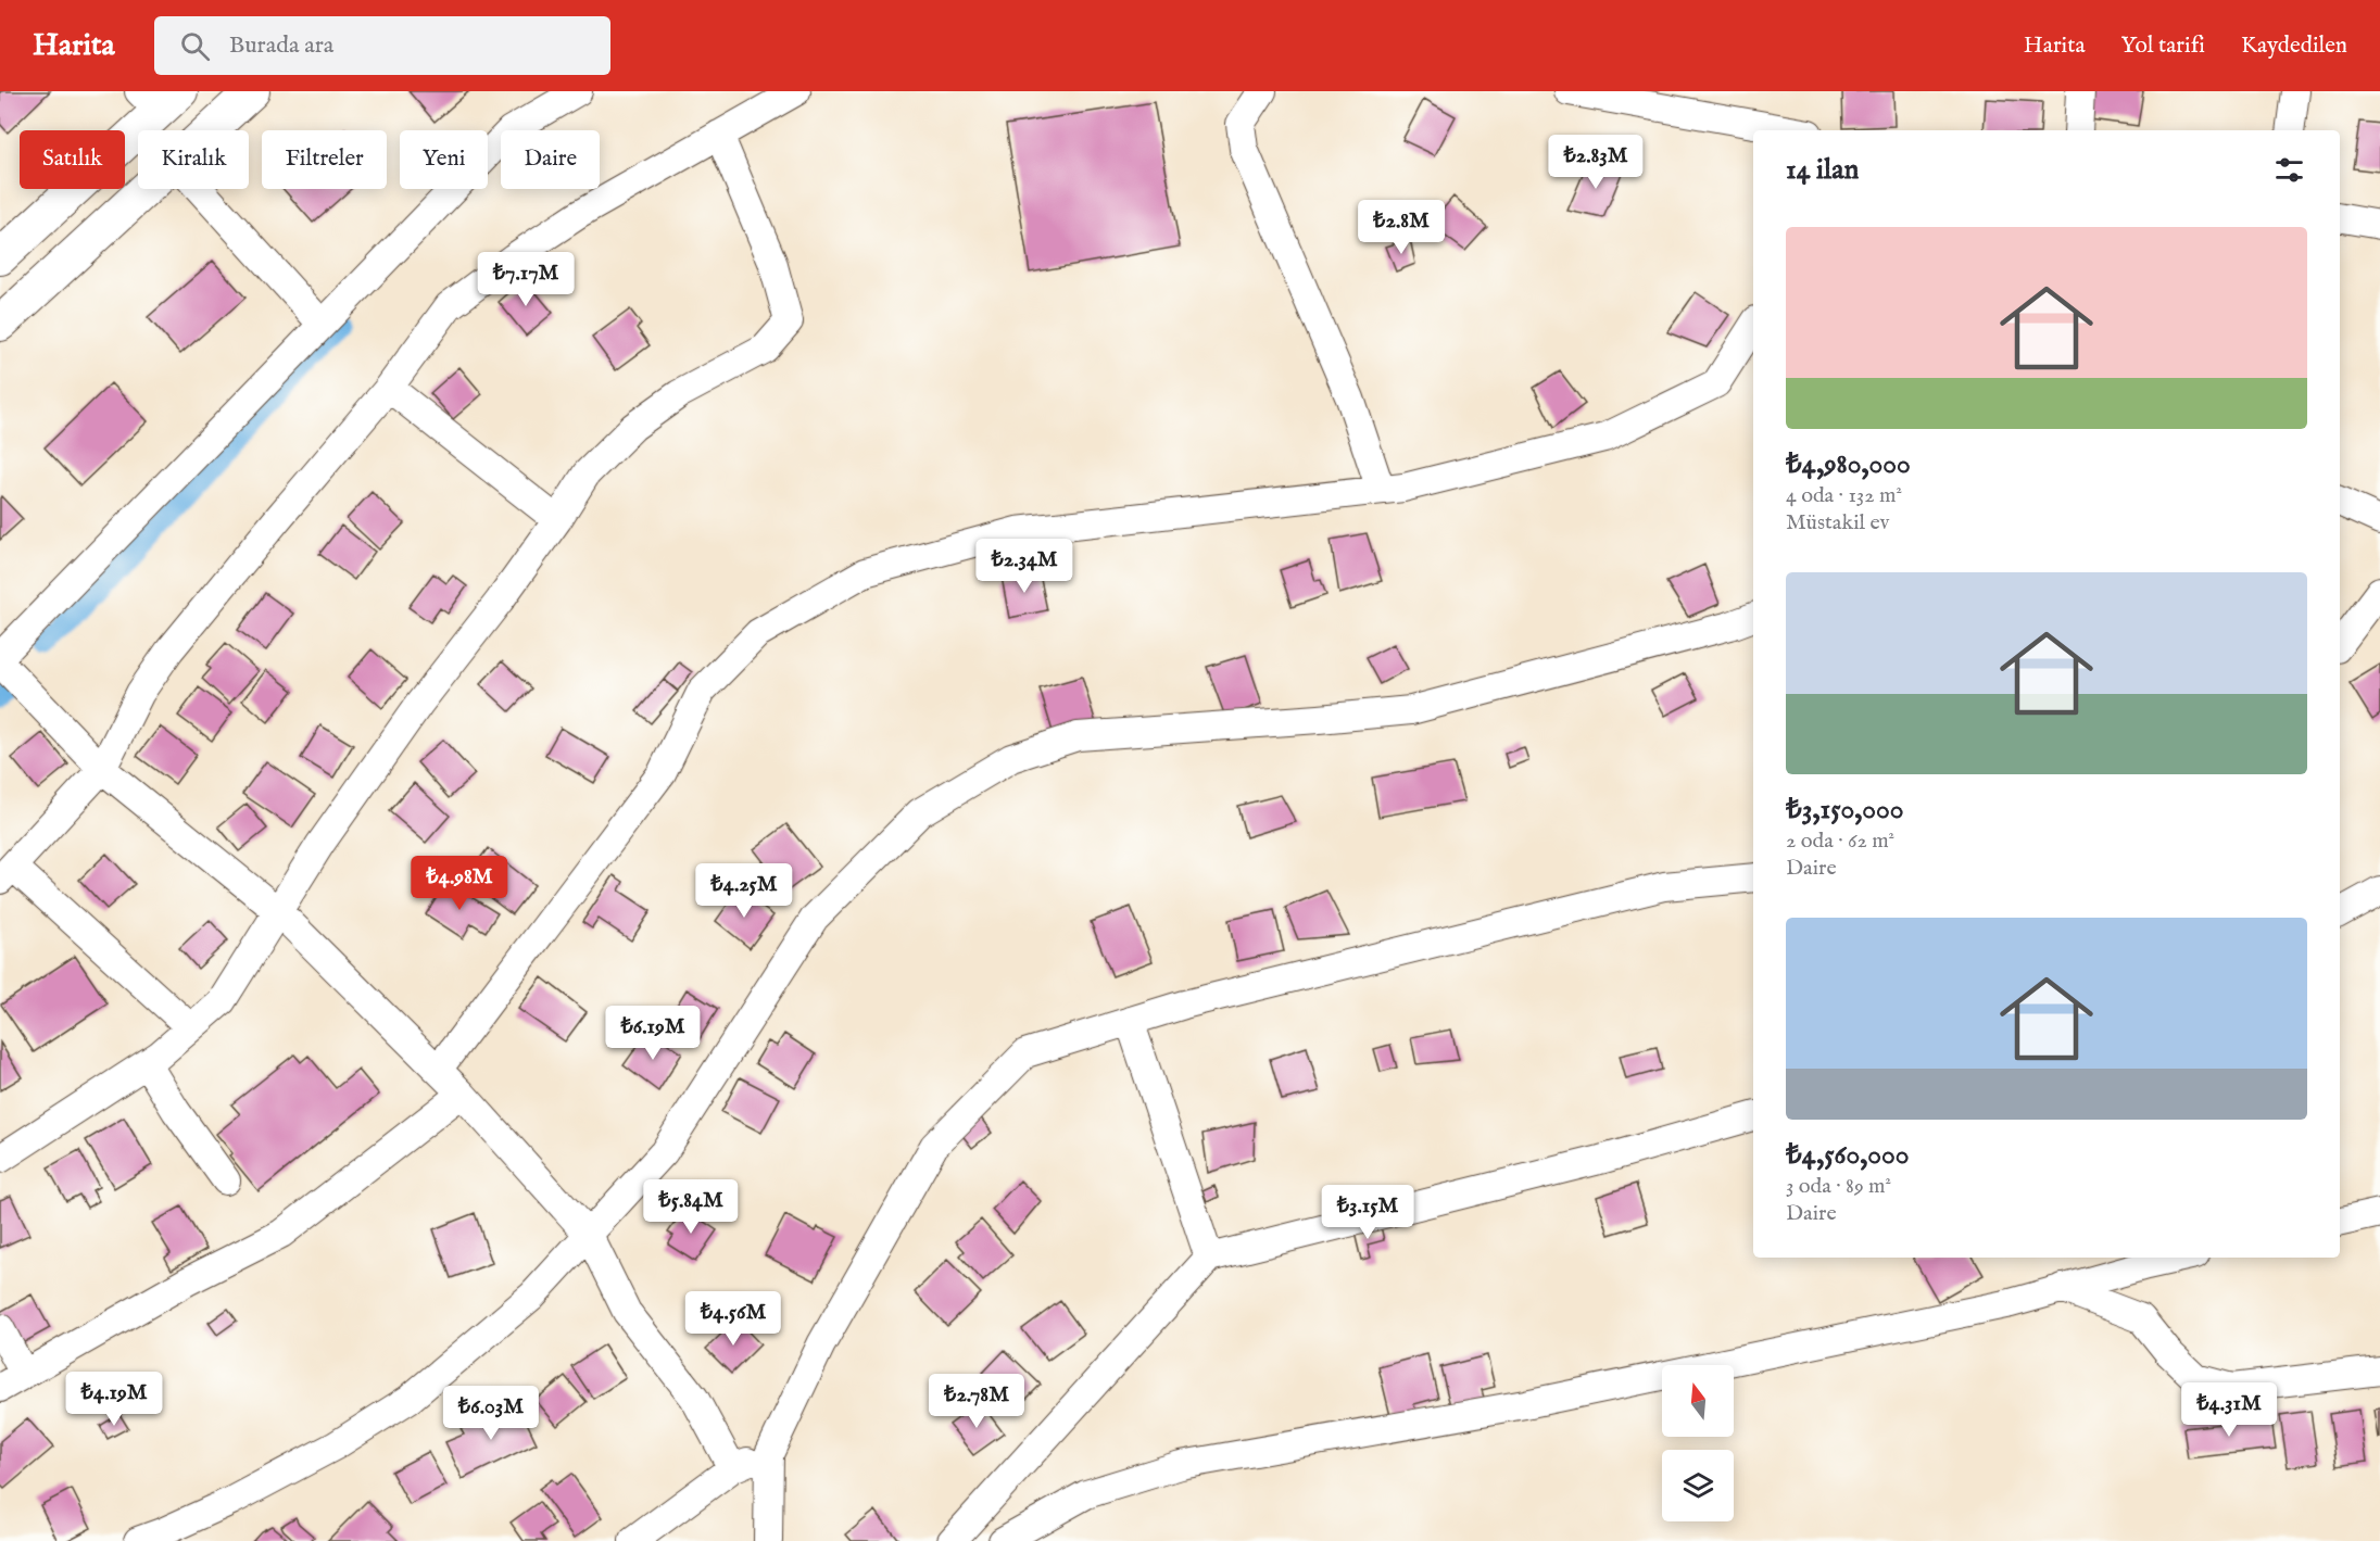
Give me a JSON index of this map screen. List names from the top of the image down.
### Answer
{
  "north": "top",
  "page": {
    "header": "Harita",
    "search": "Burada ara",
    "nav": ["Harita", "Yol tarifi", "Kaydedilen"],
    "chip": [
      "Satılık",
      "Kiralık",
      "Filtreler",
      "Yeni",
      "Daire"
    ],
    "heading": "14 ilan",
    "price": [
      "₺2.83M",
      "₺2.8M",
      "₺7.17M",
      "₺2.34M",
      "₺4.98M",
      "₺4.25M",
      "₺6.19M",
      "₺5.84M",
      "₺3.15M",
      "₺4.56M",
      "₺4.19M",
      "₺2.78M",
      "₺4.31M",
      "₺6.03M"
    ],
    "list": [
      {
        "name": "₺4,980,000",
        "note": "4 oda · 132 m² · Müstakil ev"
      },
      {
        "name": "₺3,150,000",
        "note": "2 oda · 62 m² · Daire"
      },
      {
        "name": "₺4,560,000",
        "note": "3 oda · 89 m² · Daire"
      }
    ]
  }
}
